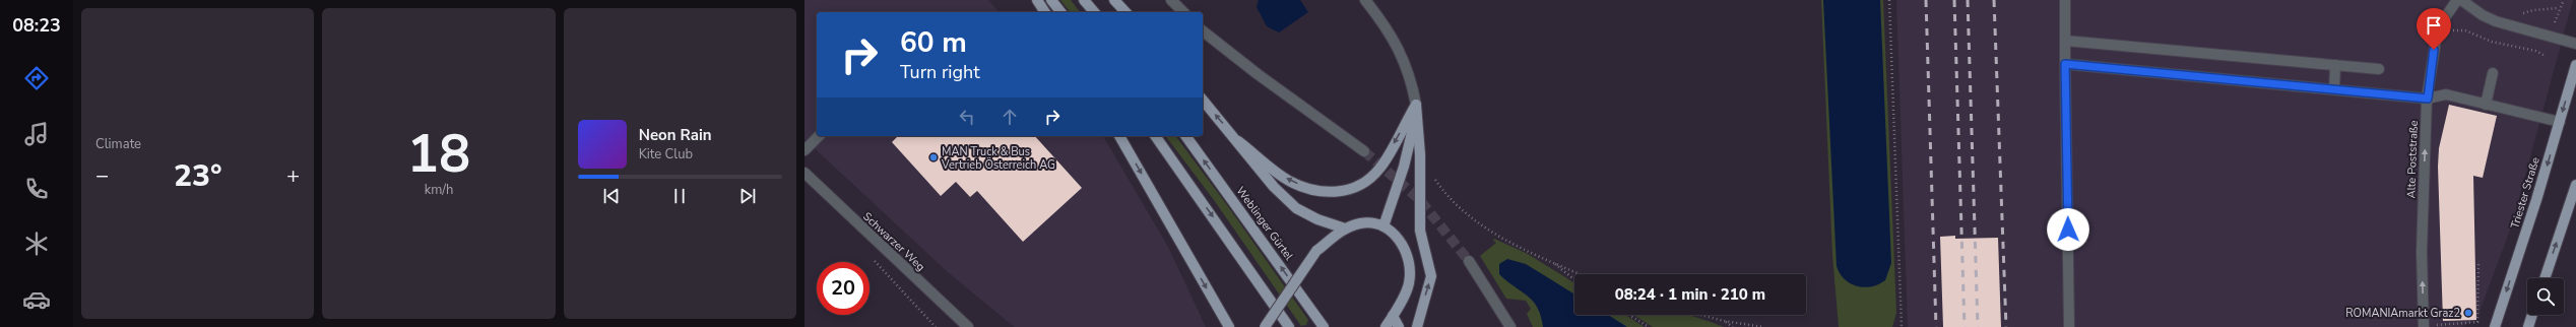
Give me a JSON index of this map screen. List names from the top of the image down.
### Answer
{
  "streets": {
    "main road": ["Triester Straße", "Weblinger Gürtel"],
    "street": ["Alte Poststraße", "Schwarzer Weg"]
  },
  "one_way": ["Alte Poststraße"],
  "places": ["MAN Truck & Bus Vertrieb Österreich AG", "ROMANIAmarkt Graz2"],
  "page": {
    "tabs": "08:23",
    "tile": [
      "Climate",
      ["18", "km/h"]
    ],
    "turn": ["60 m", "Turn right"],
    "song": ["Neon Rain", "Kite Club"],
    "heat": ["−", "23°", "+"],
    "limit": "20",
    "trip": "08:24 · 1 min · 210 m"
  }
}
